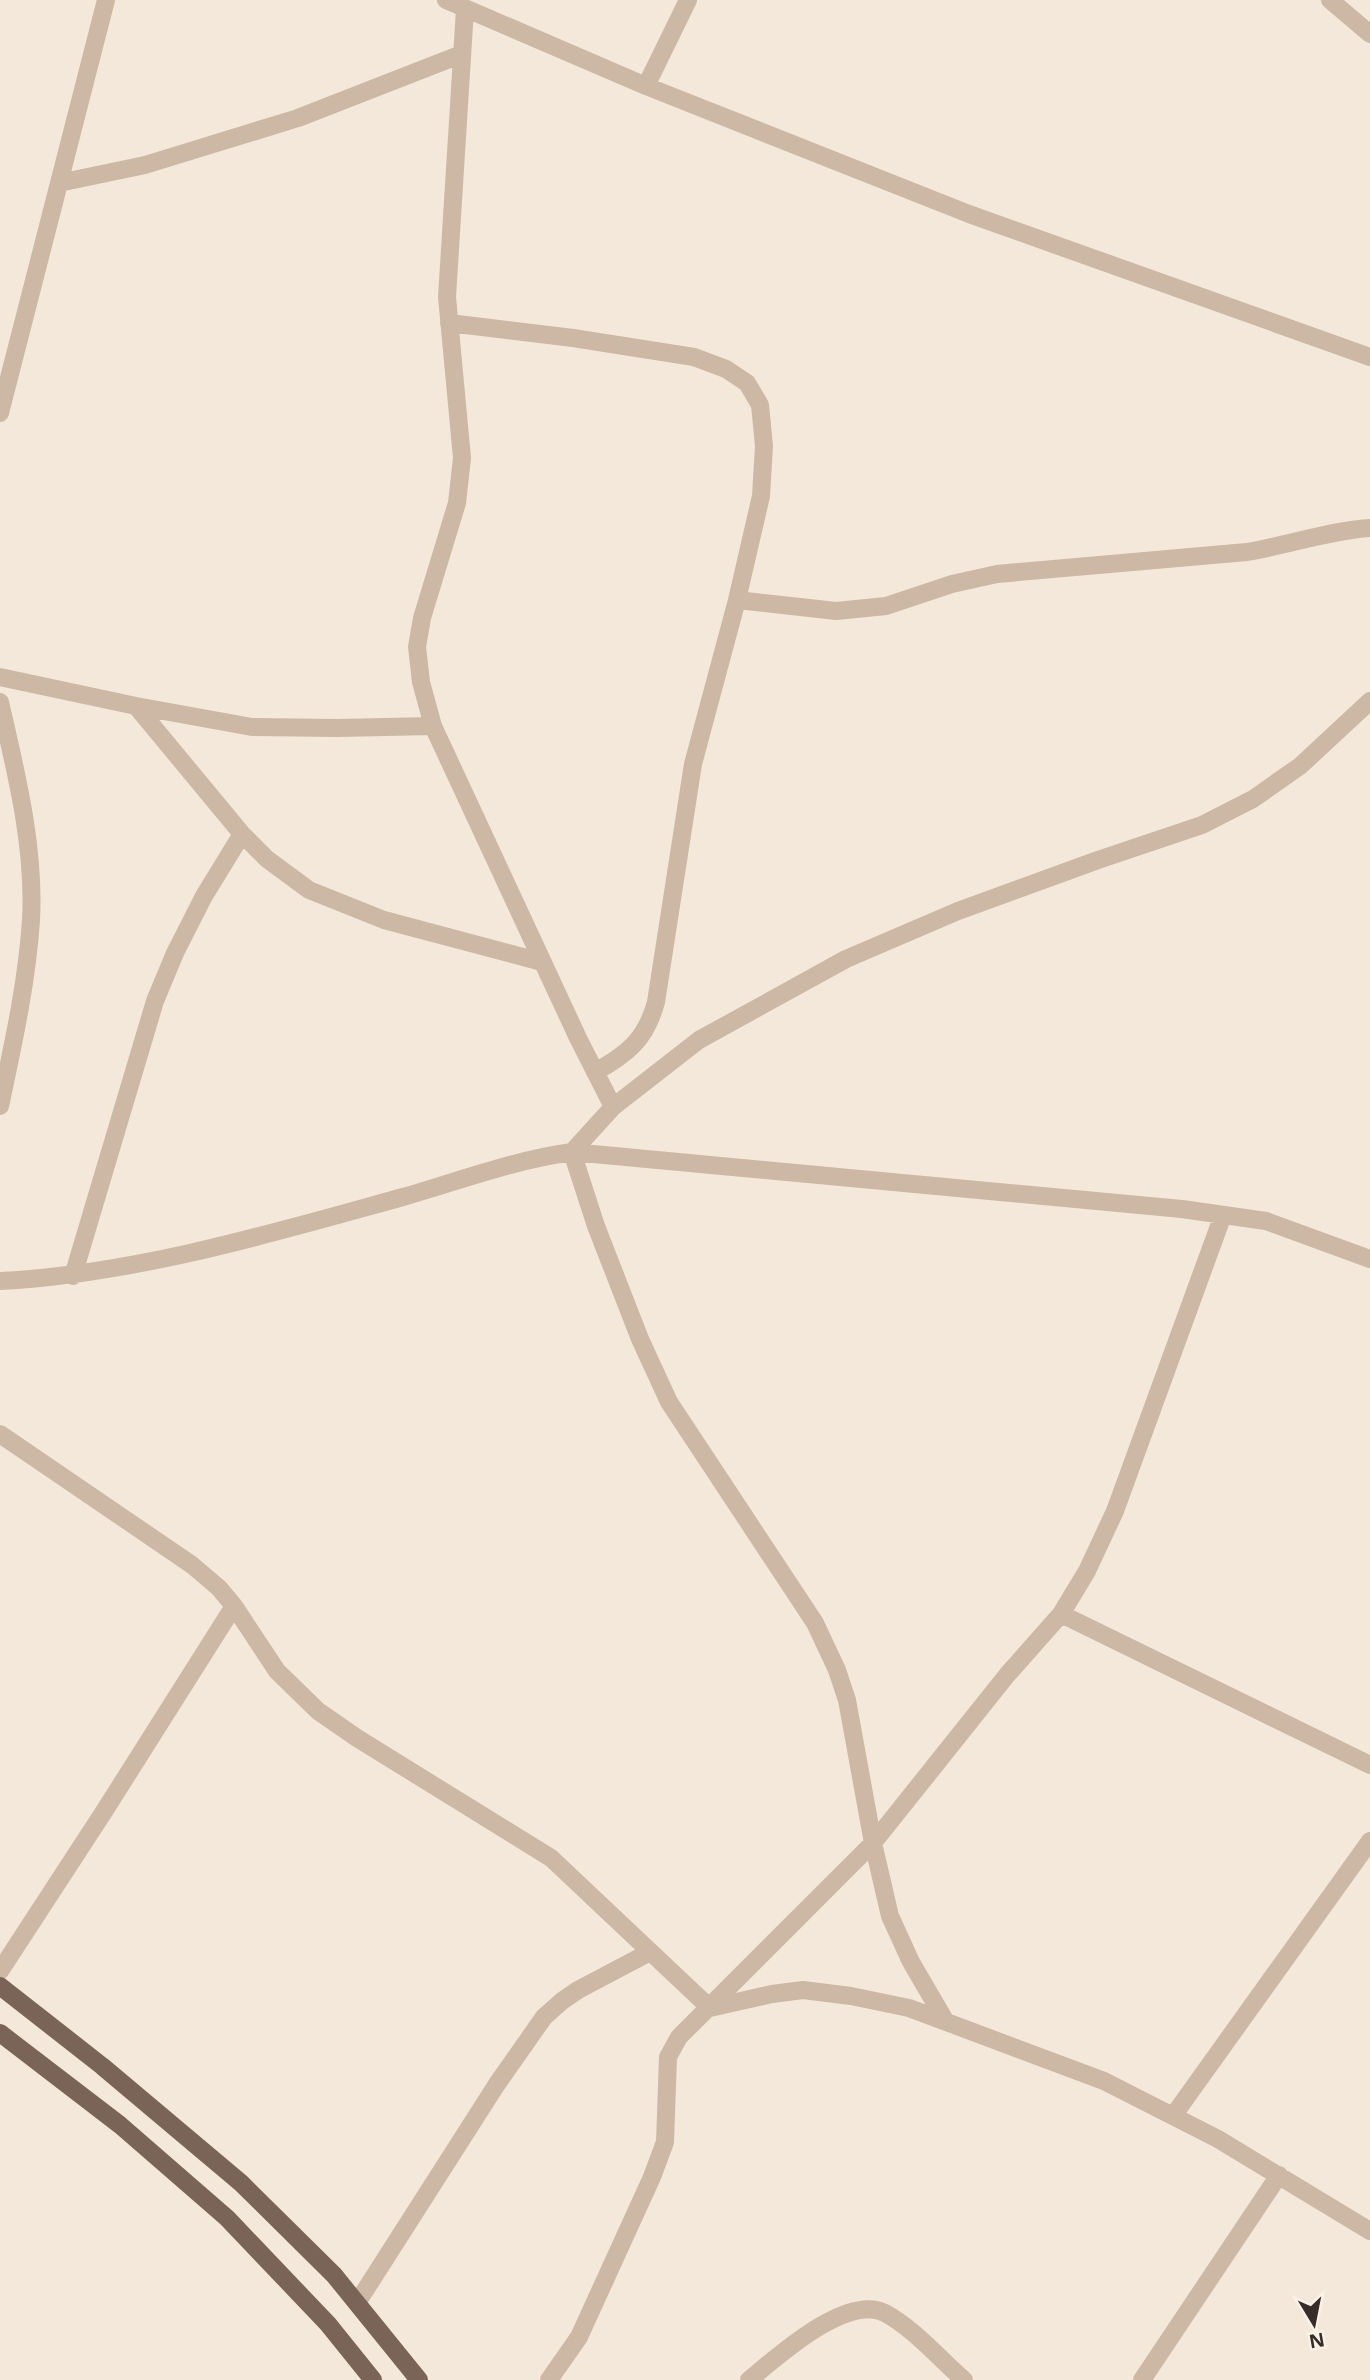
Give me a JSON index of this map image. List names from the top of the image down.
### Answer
{
  "north": "bottom"
}
